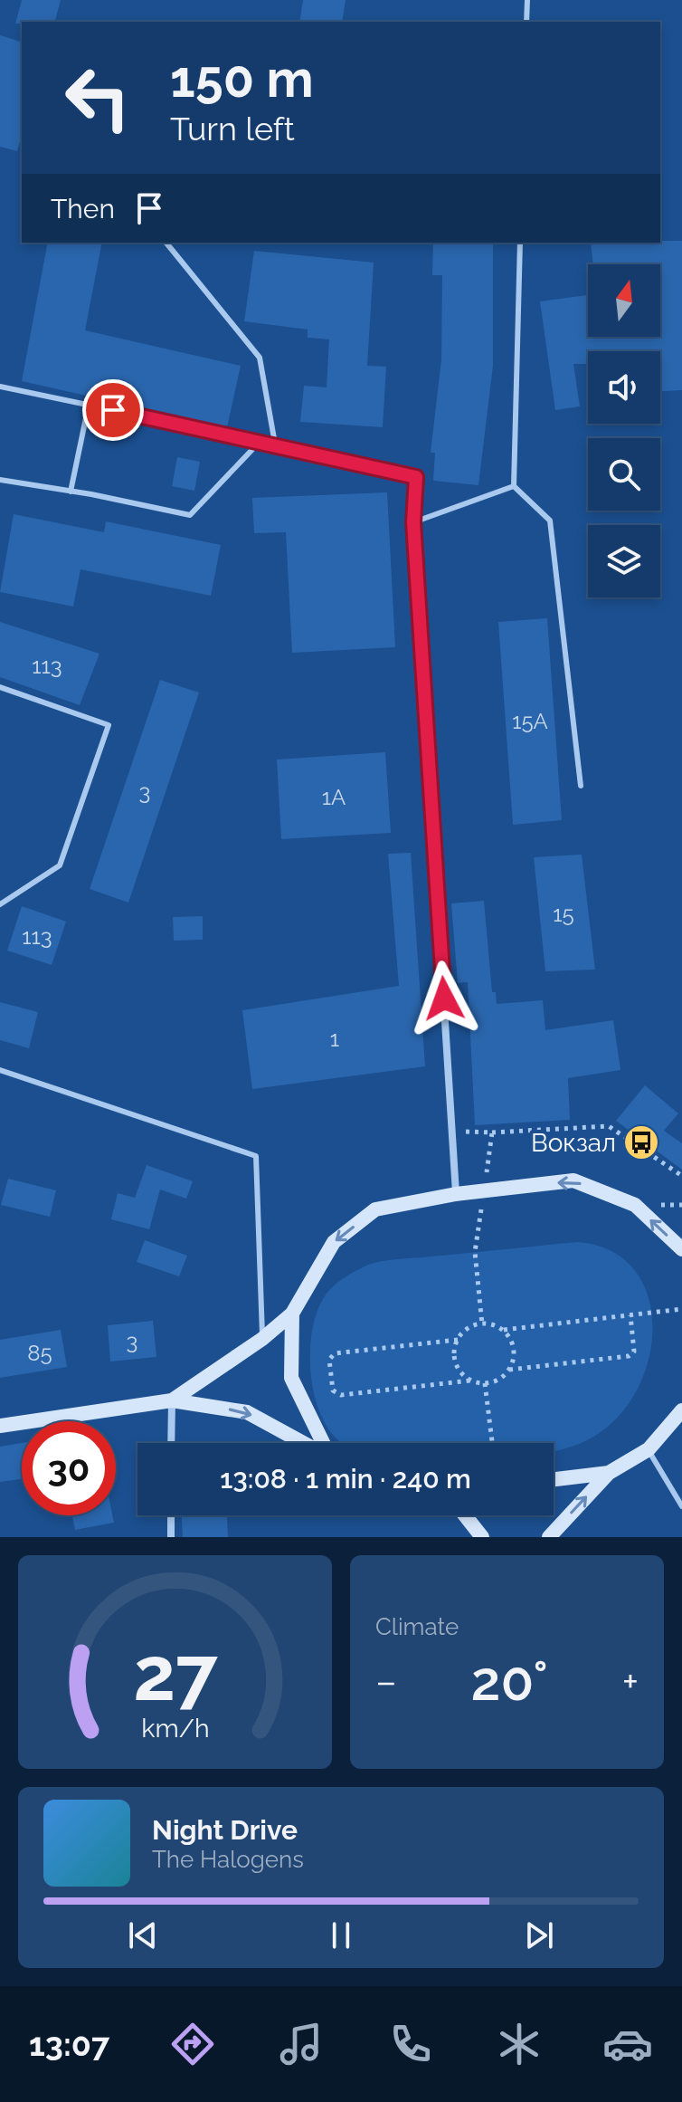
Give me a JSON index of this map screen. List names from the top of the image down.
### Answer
{
  "places": {
    "bus stop": ["Вокзал"]
  },
  "house_numbers": [
    "113",
    "15А",
    "3",
    "1А",
    "15",
    "113",
    "1",
    "3",
    "85"
  ],
  "north": "top",
  "page": {
    "turn": ["150 m", "Turn left"],
    "then": "Then",
    "limit": "30",
    "trip": "13:08 · 1 min · 240 m",
    "tile": "Climate",
    "heat": ["−", "20°", "+"],
    "song": ["Night Drive", "The Halogens"],
    "tabs": "13:07",
    "gauge": ["27", "km/h"]
  }
}
